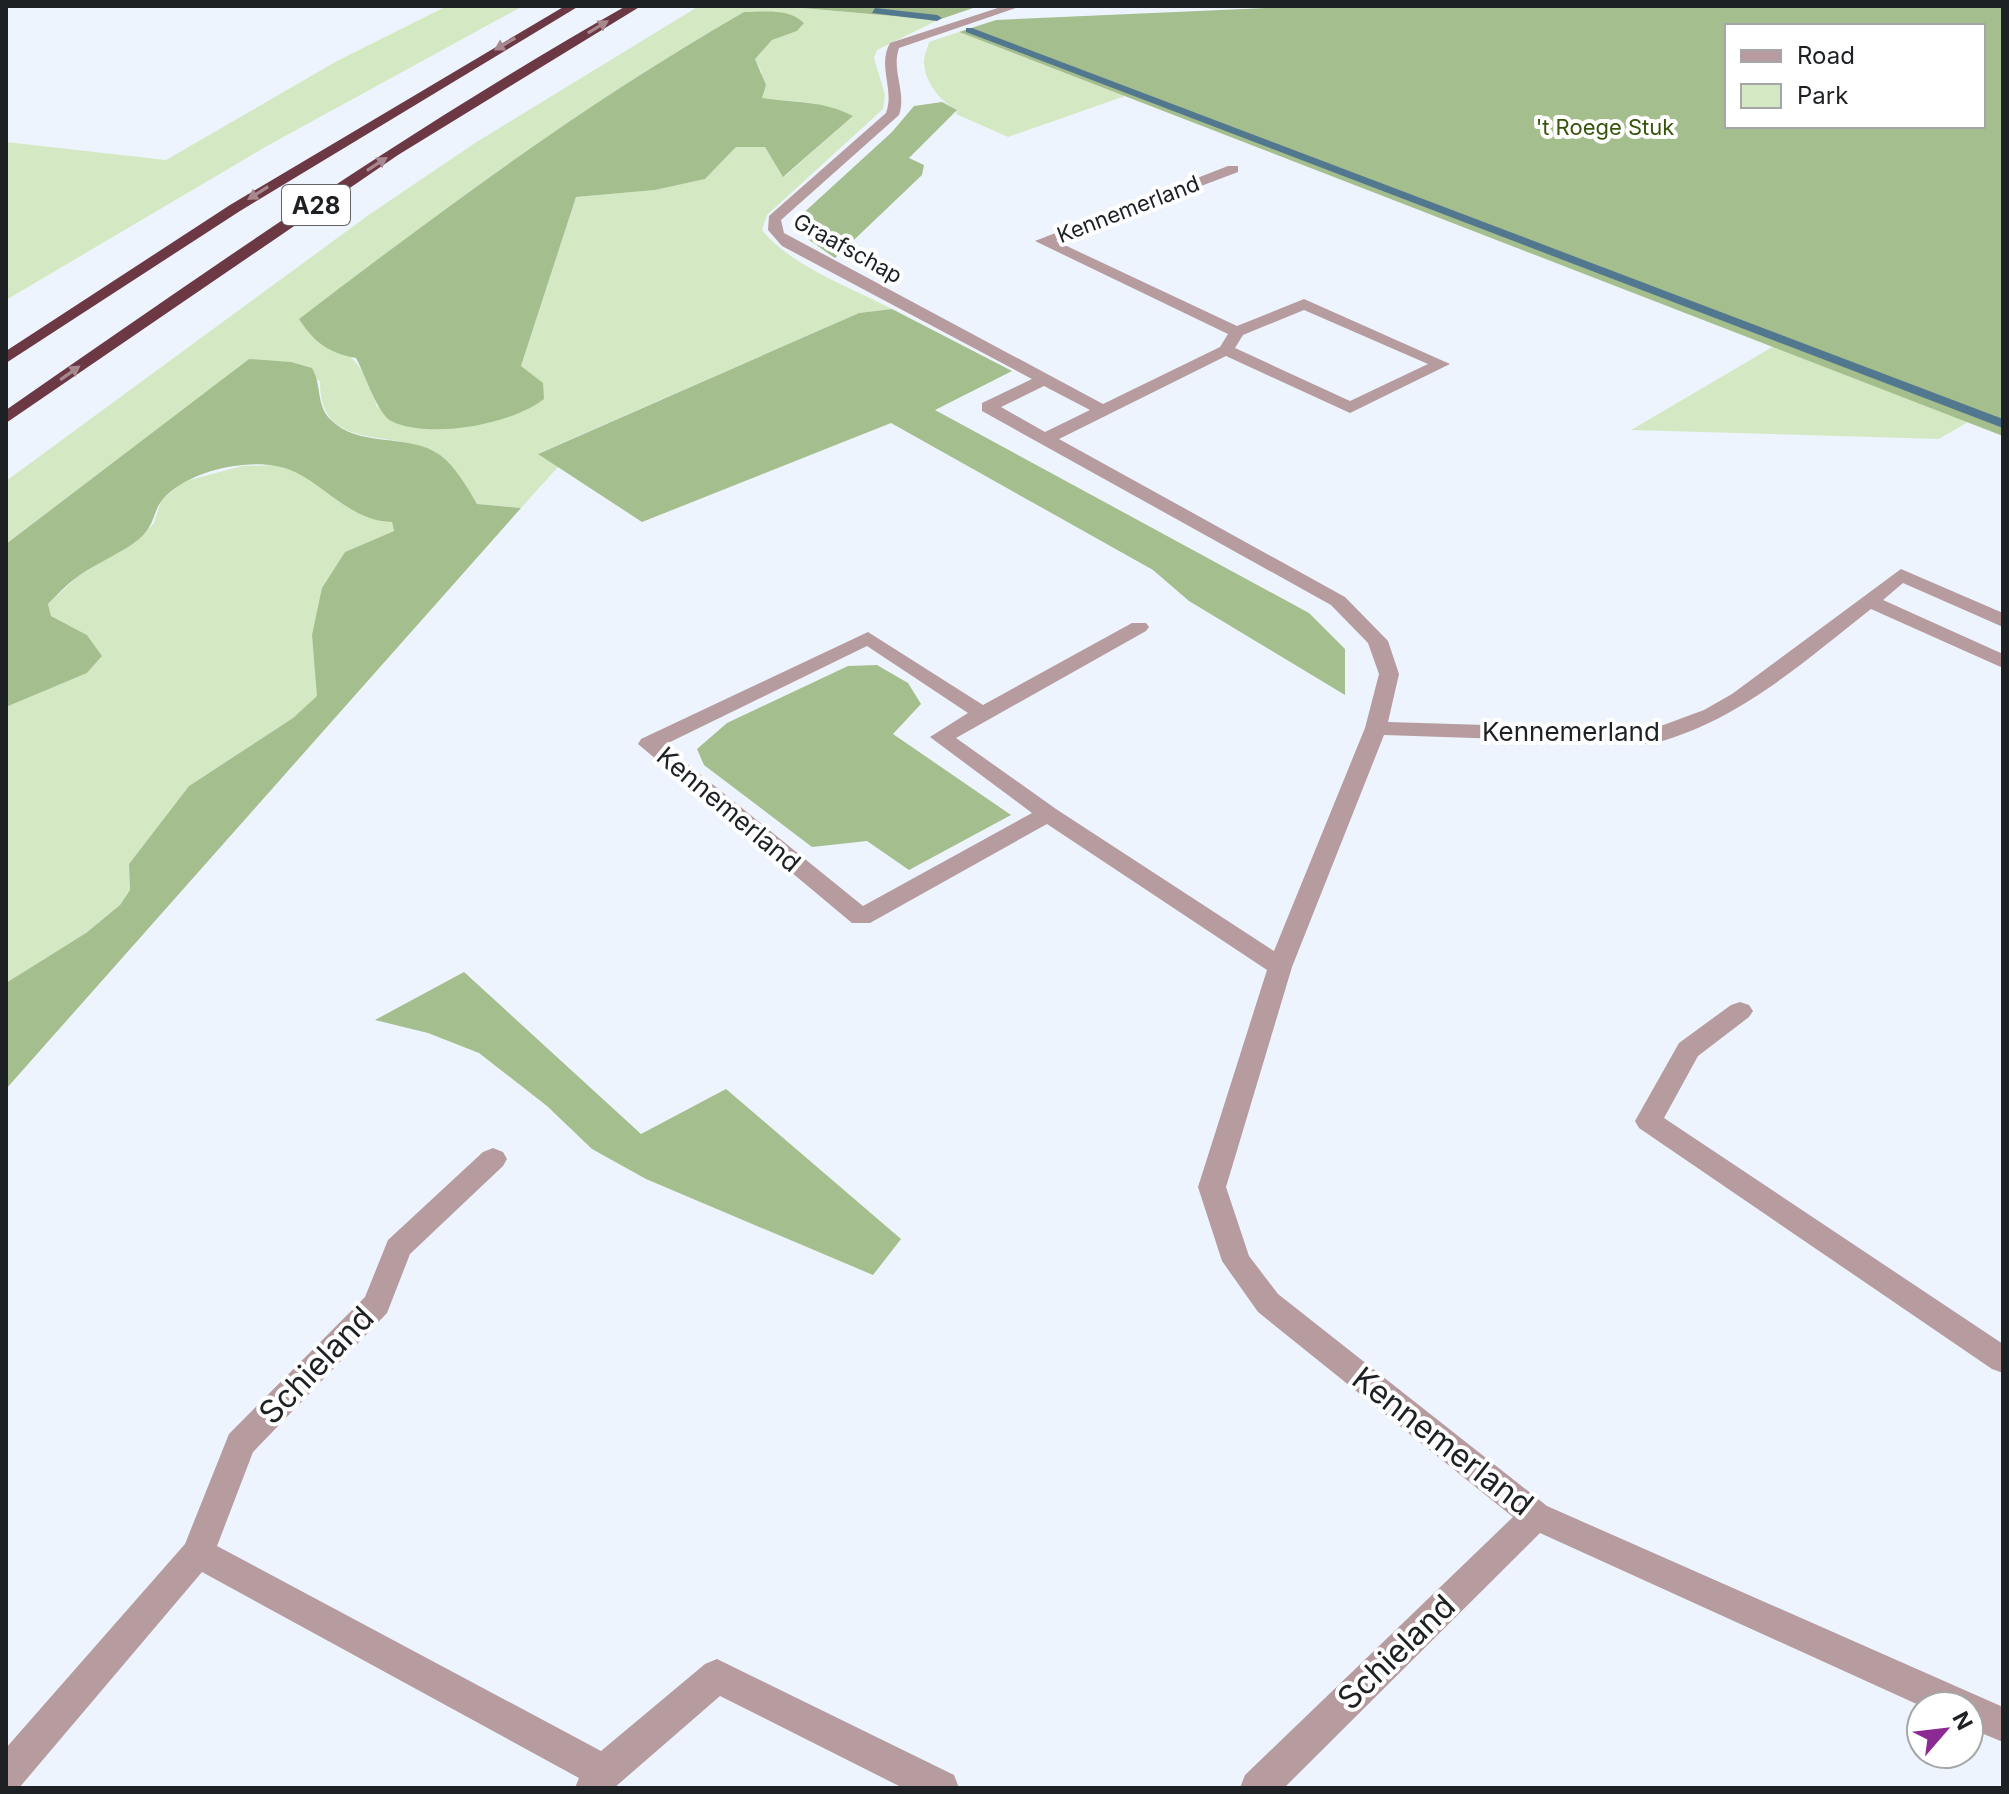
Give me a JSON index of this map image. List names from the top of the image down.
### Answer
{
  "streets": {
    "highway": ["A28"],
    "street": ["Kennemerland", "Graafschap", "Schieland"]
  },
  "crossings": [
    ["Kennemerland", "Graafschap"],
    ["Kennemerland", "Schieland"]
  ],
  "parks": ["'t Roege Stuk"],
  "legend": ["Road", "Park"],
  "north": "top right"
}
